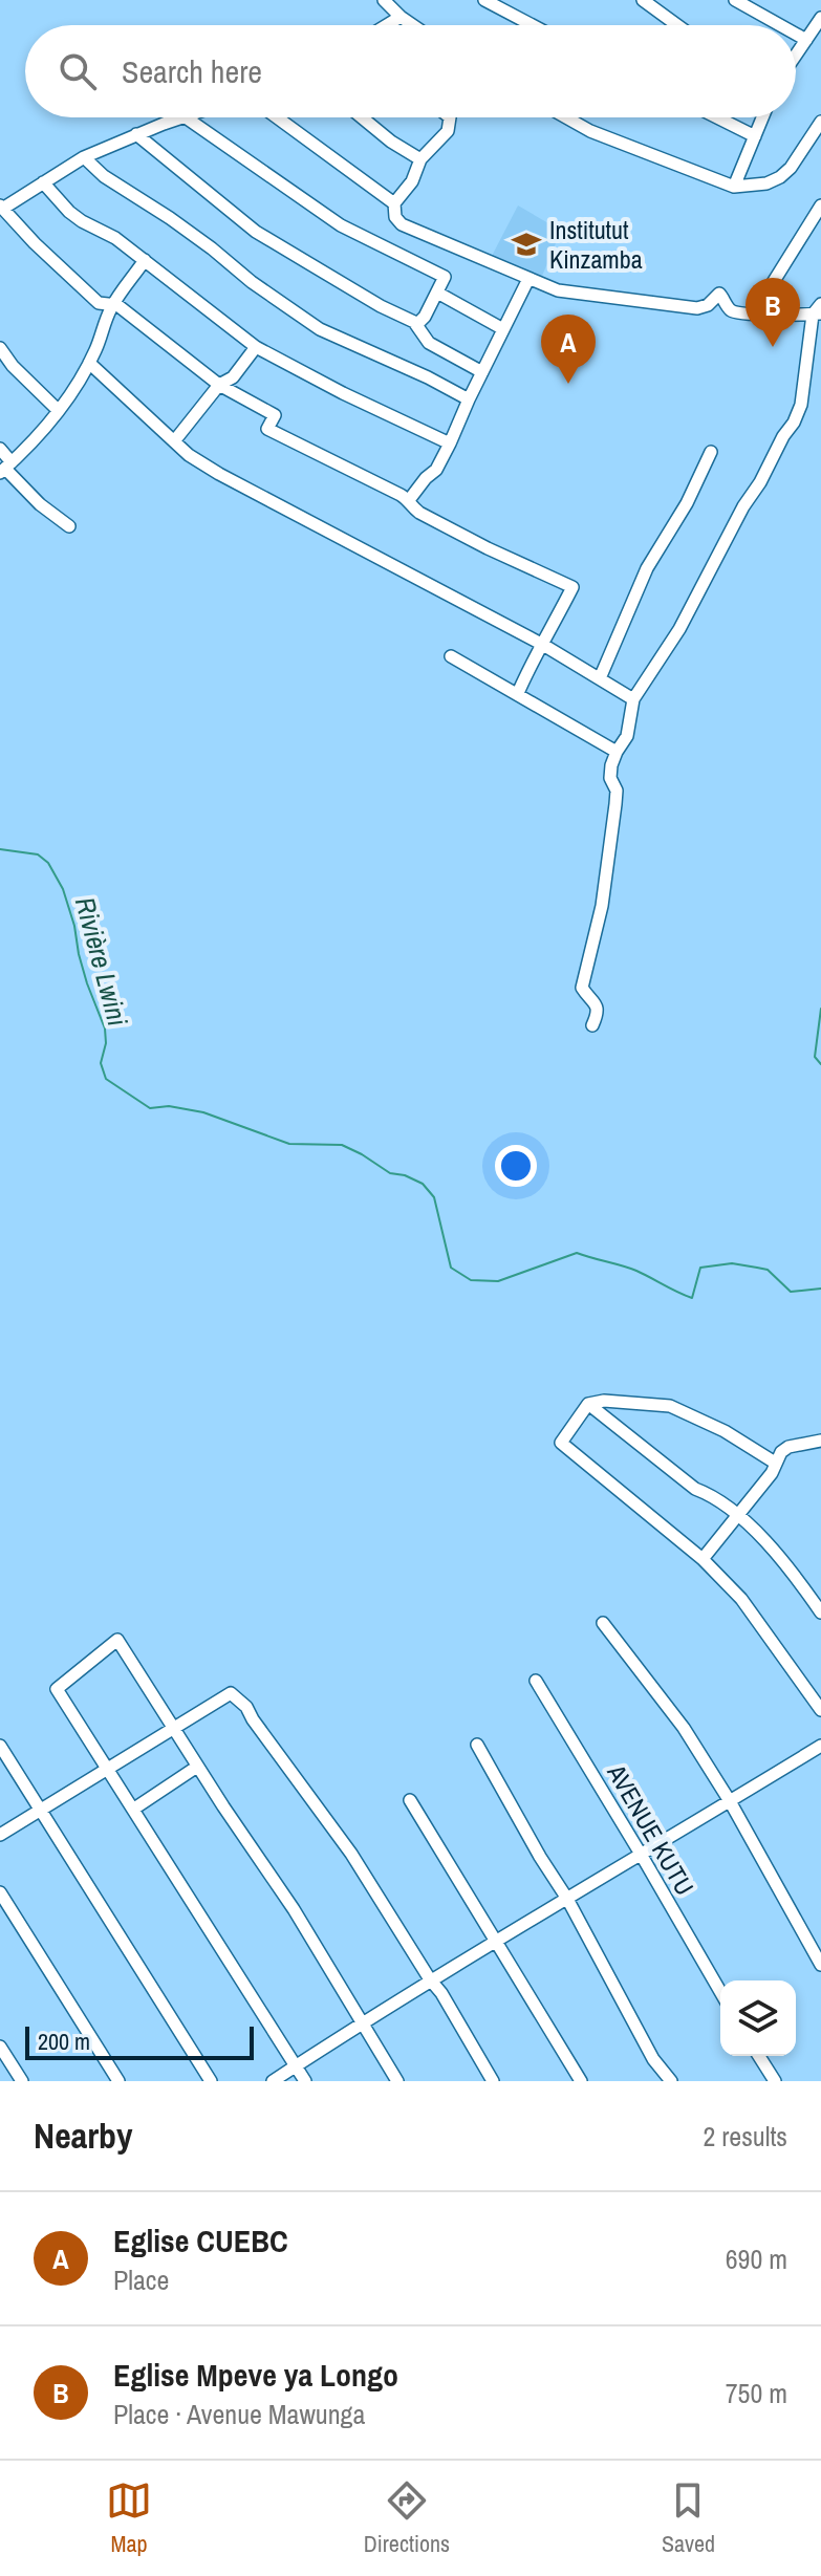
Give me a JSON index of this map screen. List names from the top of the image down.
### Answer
{
  "streets": {
    "street": ["AVENUE KUTU"]
  },
  "water": ["Rivière Lwini"],
  "places": {
    "school or university": ["Institutut Kinzamba"]
  },
  "scale_bar": "200 m",
  "page": {
    "search": "Search here",
    "pins": ["B", "A"],
    "scale": "200 m",
    "heading": ["Nearby", "2 results"],
    "list": [
      {
        "mark": "A",
        "name": "Eglise CUEBC",
        "note": "Place",
        "value": "690 m"
      },
      {
        "mark": "B",
        "name": "Eglise Mpeve ya Longo",
        "note": "Place · Avenue Mawunga",
        "value": "750 m"
      }
    ],
    "nav": ["Map", "Directions", "Saved"]
  }
}
